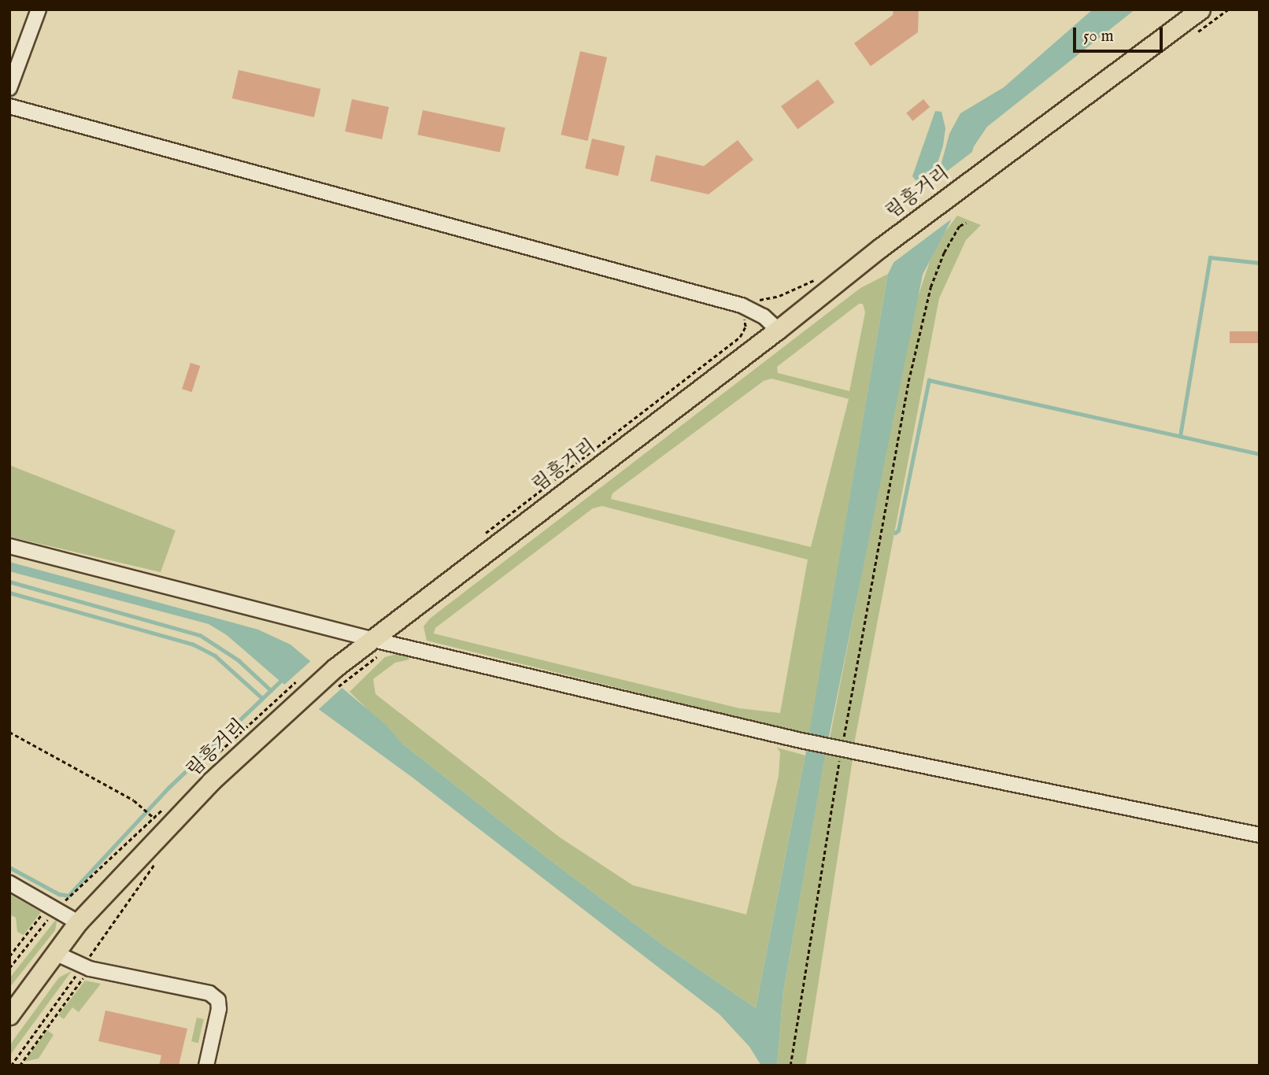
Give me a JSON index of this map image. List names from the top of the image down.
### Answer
{
  "streets": {
    "main road": ["림흥거리"]
  },
  "scale_bar": "50 m"
}
